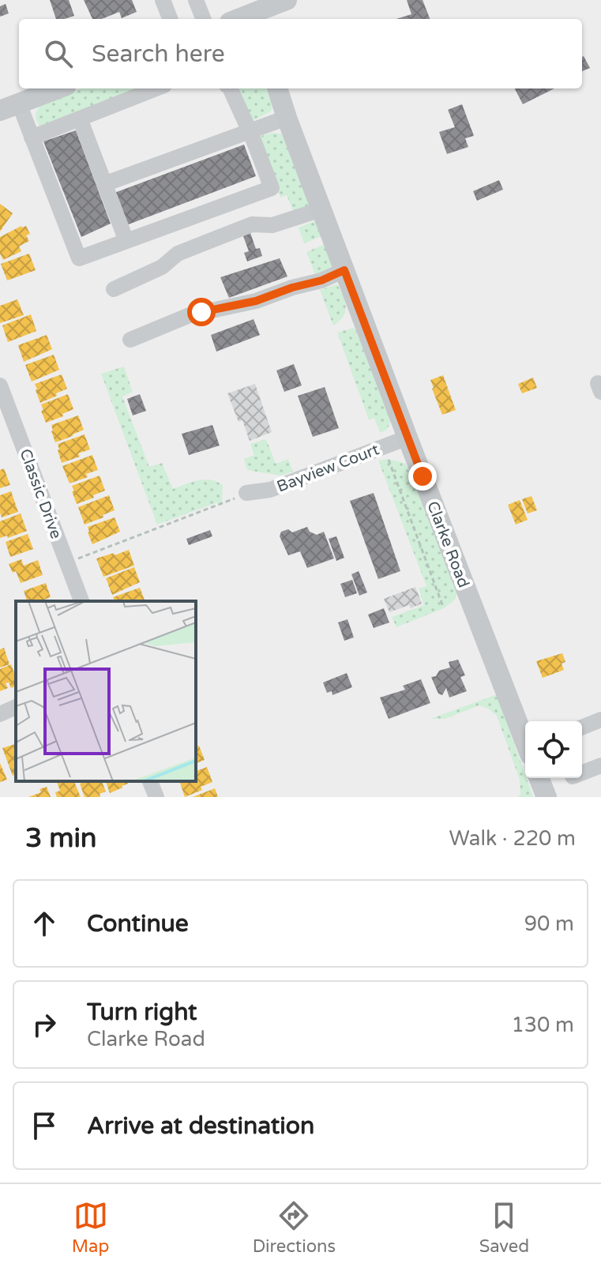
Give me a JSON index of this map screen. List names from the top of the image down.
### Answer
{
  "streets": {
    "main road": ["Clarke Road"],
    "street": ["Bayview Court", "Classic Drive"]
  },
  "crossings": [
    ["Bayview Court", "Clarke Road"]
  ],
  "page": {
    "search": "Search here",
    "heading": ["3 min", "Walk · 220 m"],
    "list": [
      ["Continue", "90 m"],
      ["Turn right", "Clarke Road", "130 m"],
      "Arrive at destination"
    ],
    "nav": ["Map", "Directions", "Saved"]
  }
}
